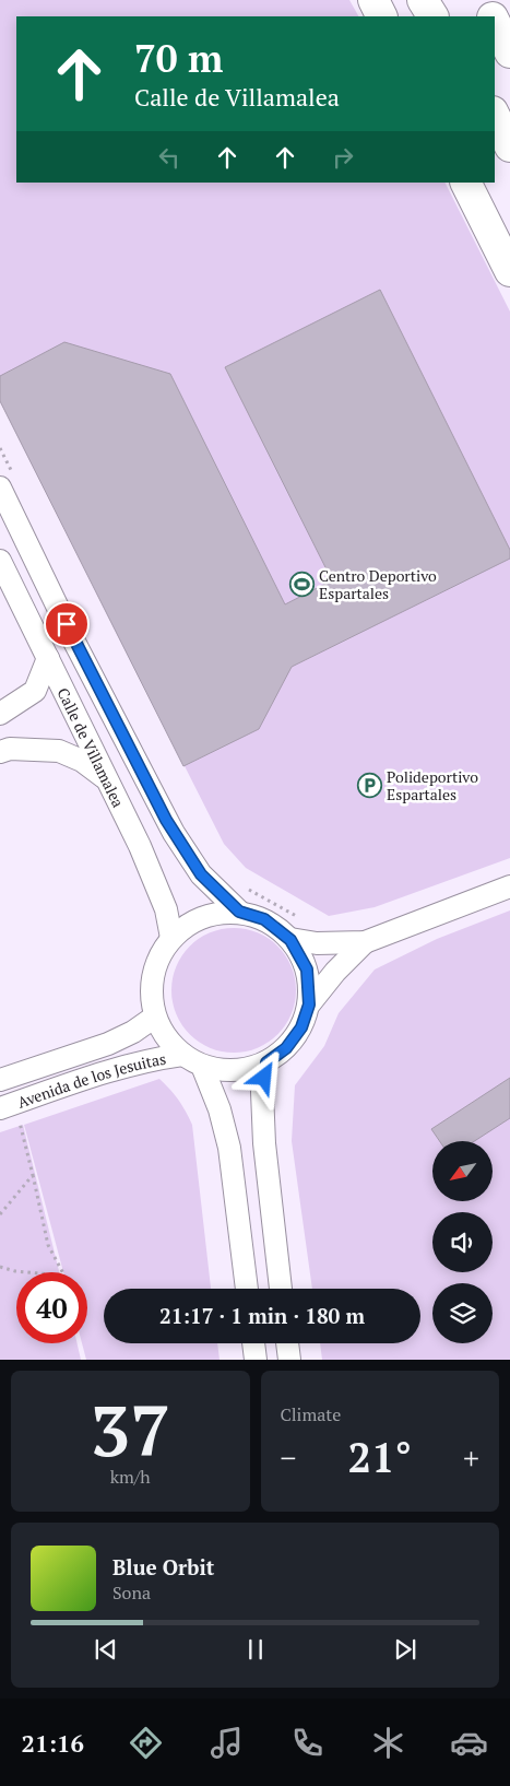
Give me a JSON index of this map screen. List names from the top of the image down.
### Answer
{
  "streets": {
    "street": ["Calle de Villamalea", "Avenida de los Jesuitas"]
  },
  "crossings": [
    ["Calle de Villamalea", "Avenida de los Jesuitas"]
  ],
  "places": {
    "sports": ["Centro Deportivo Espartales"],
    "parking": ["Polideportivo Espartales"]
  },
  "north": "bottom left",
  "page": {
    "turn": ["70 m", "Calle de Villamalea"],
    "limit": "40",
    "trip": "21:17 · 1 min · 180 m",
    "tile": [
      ["37", "km/h"],
      "Climate"
    ],
    "heat": ["−", "21°", "+"],
    "song": ["Blue Orbit", "Sona"],
    "tabs": "21:16"
  }
}
